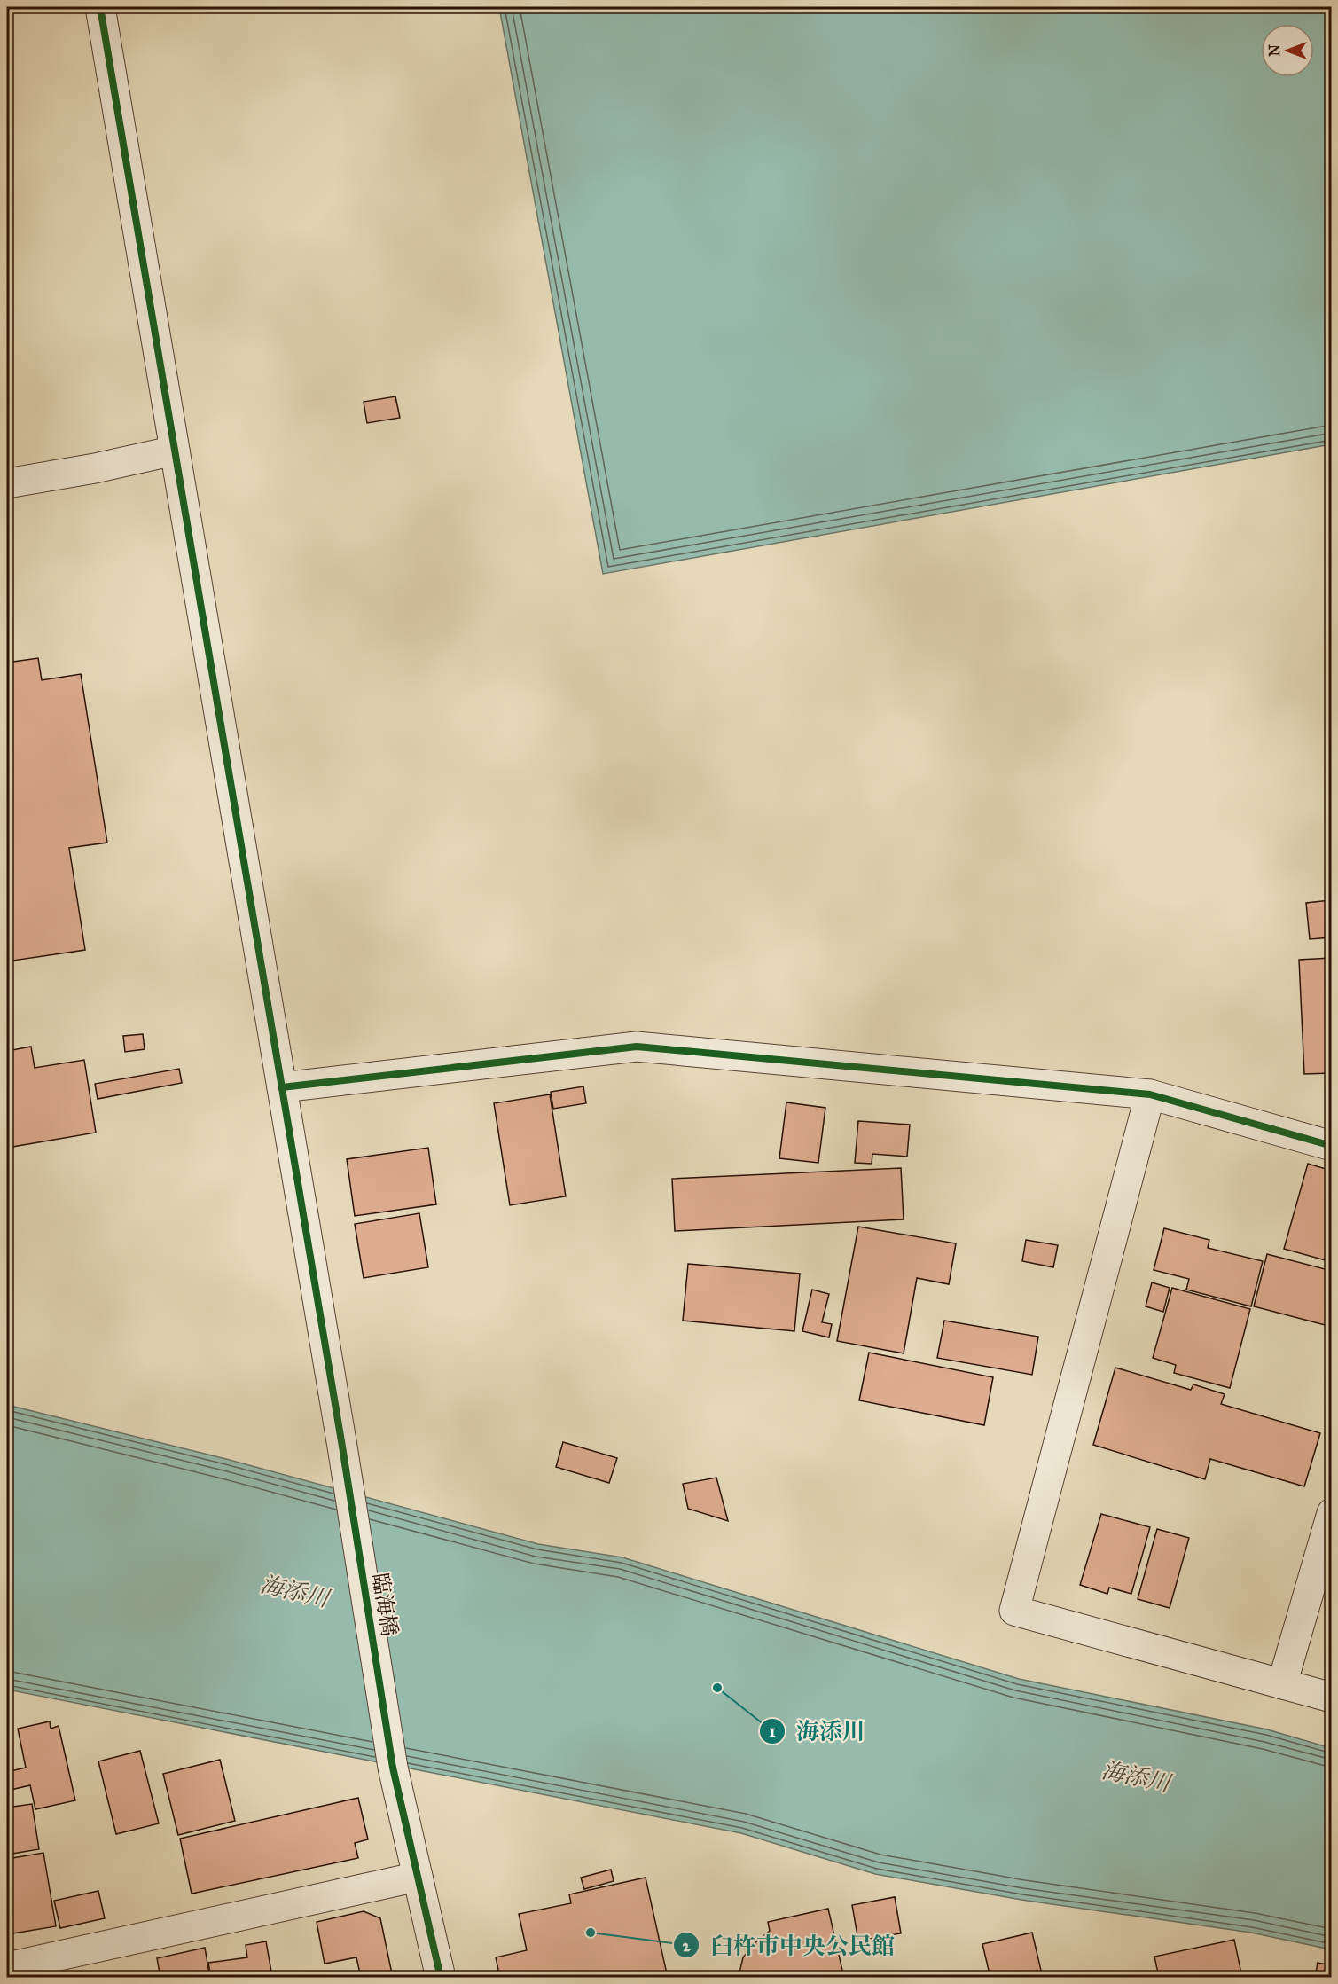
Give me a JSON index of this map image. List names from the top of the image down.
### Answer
{
  "streets": {
    "street": ["臨海橋"]
  },
  "water": ["海添川"],
  "places": ["海添川", "臼杵市中央公民館"],
  "north": "left"
}
